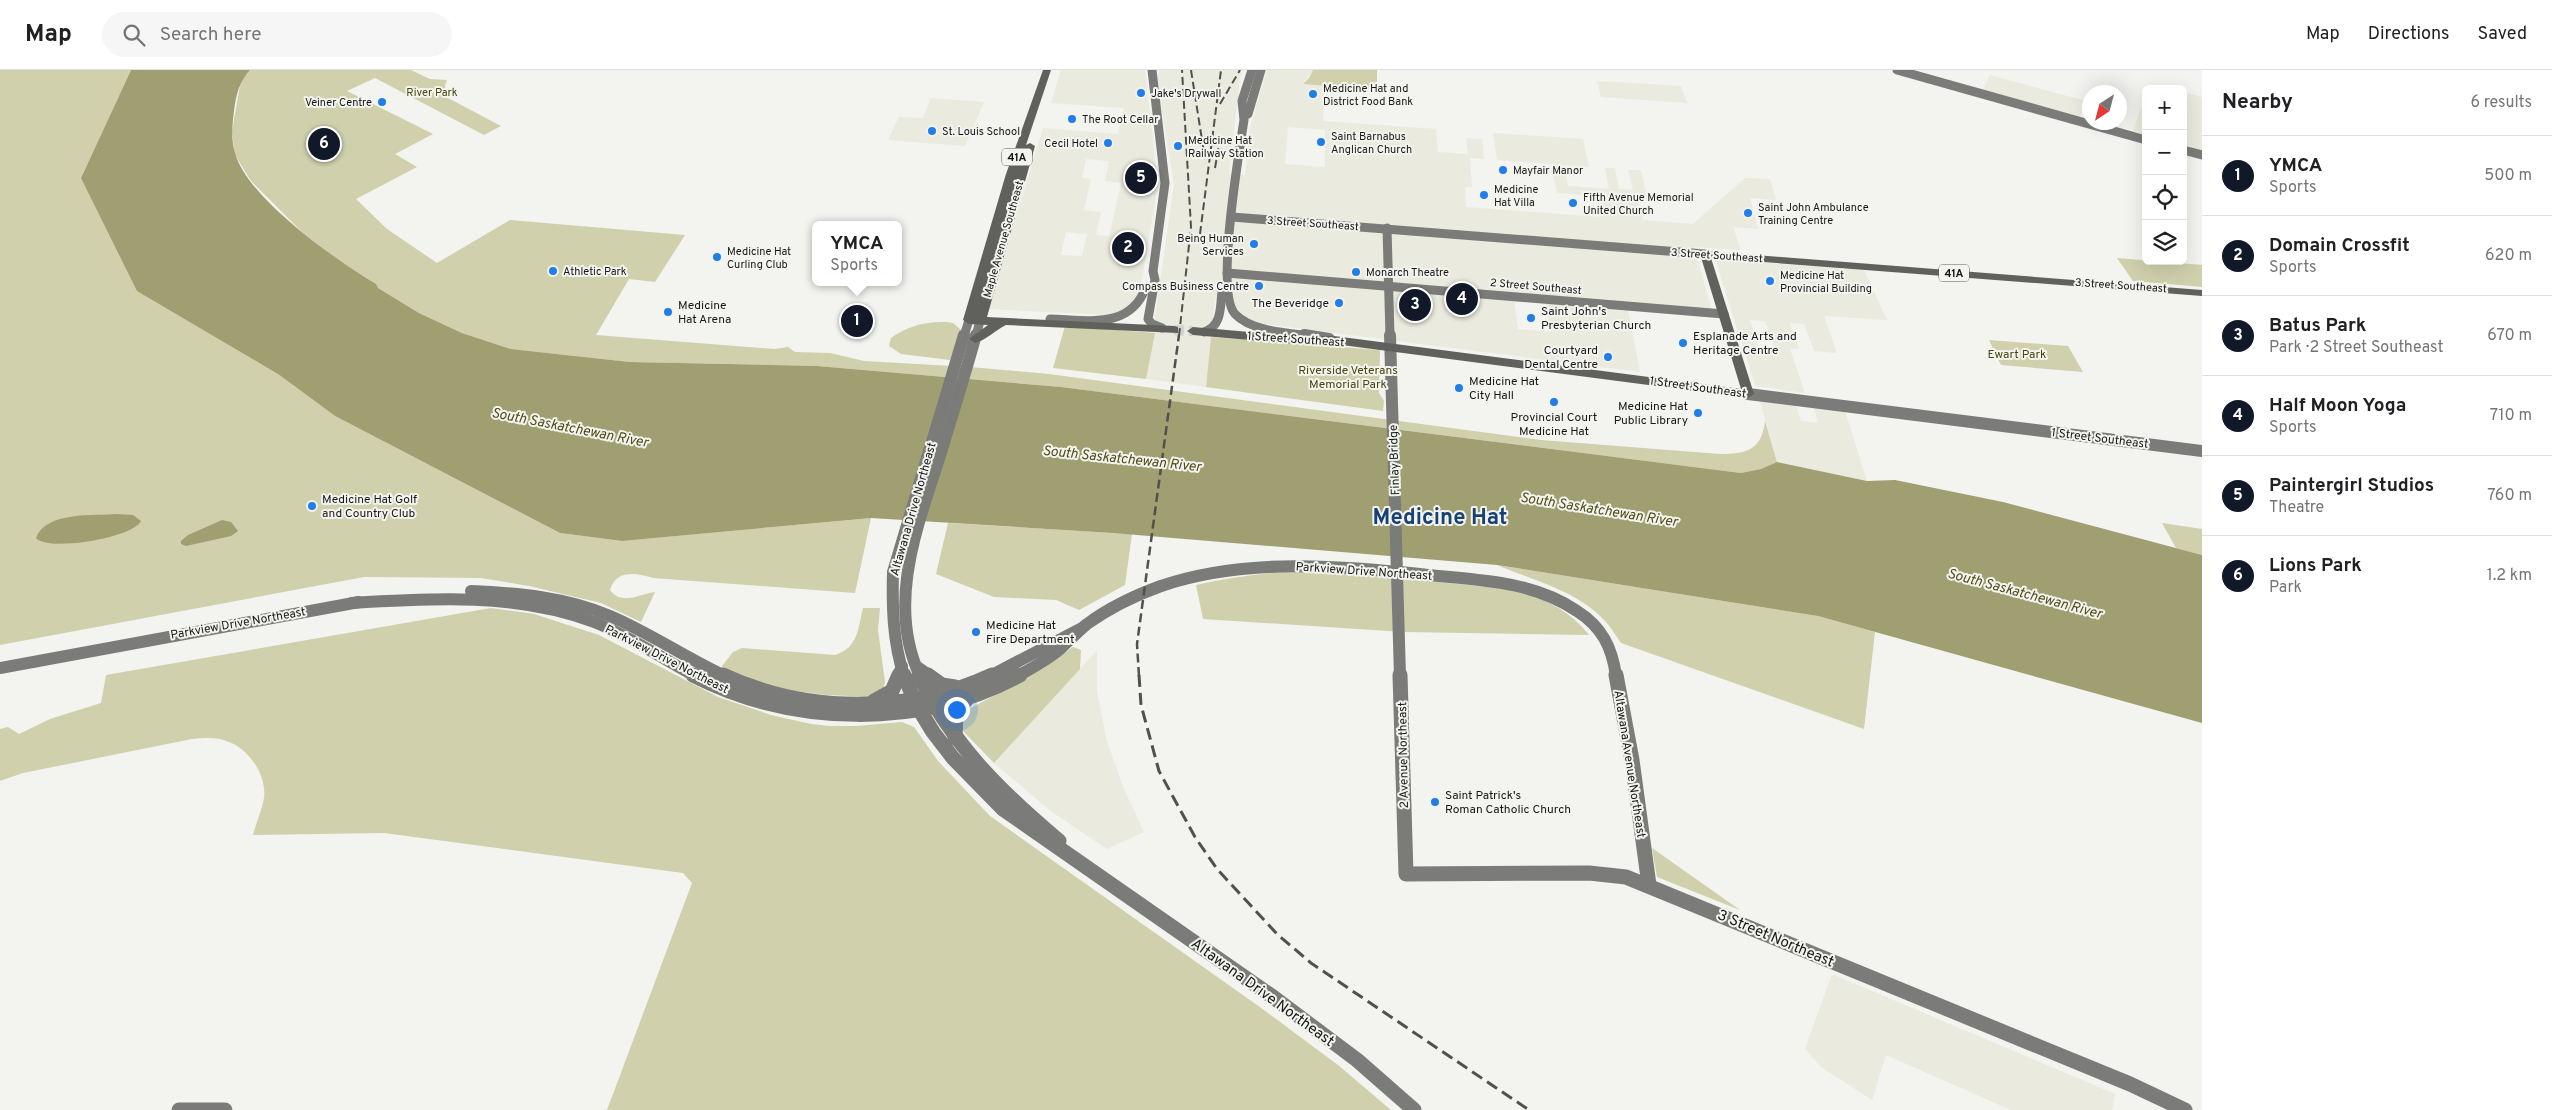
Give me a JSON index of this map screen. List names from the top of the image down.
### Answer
{
  "streets": {
    "main road": [
      "41A",
      "3 Street Southeast",
      "Maple Avenue Southeast",
      "1 Street Southeast"
    ],
    "street": [
      "2 Street Southeast",
      "Finlay Bridge",
      "Altawana Drive Northeast",
      "Parkview Drive Northeast",
      "2 Avenue Northeast",
      "Altawana Avenue Northeast",
      "3 Street Northeast"
    ]
  },
  "crossings": [
    ["3 Street Southeast", "Finlay Bridge"],
    ["Maple Avenue Southeast", "Altawana Drive Northeast"],
    ["2 Street Southeast", "Finlay Bridge"],
    ["1 Street Southeast", "Finlay Bridge"],
    ["Finlay Bridge", "2 Avenue Northeast"],
    ["Altawana Drive Northeast", "Parkview Drive Northeast"],
    ["Parkview Drive Northeast", "Altawana Avenue Northeast"],
    ["2 Avenue Northeast", "3 Street Northeast"],
    ["Altawana Avenue Northeast", "3 Street Northeast"]
  ],
  "districts": ["Medicine Hat"],
  "water": ["South Saskatchewan River"],
  "parks": ["River Park", "Ewart Park", "Riverside Veterans Memorial Park"],
  "places": [
    "Jake's Drywall",
    "Medicine Hat and District Food Bank",
    "Veiner Centre",
    "The Root Cellar",
    "St. Louis School",
    "Saint Barnabus Anglican Church",
    "Cecil Hotel",
    "Medicine Hat Railway Station",
    "Mayfair Manor",
    "Medicine Hat Villa",
    "Fifth Avenue Memorial United Church",
    "Saint John Ambulance Training Centre",
    "Being Human Services",
    "Medicine Hat Curling Club",
    "Athletic Park",
    "Monarch Theatre",
    "Medicine Hat Provincial Building",
    "Compass Business Centre",
    "The Beveridge",
    "Medicine Hat Arena",
    "Saint John's Presbyterian Church",
    "Esplanade Arts and Heritage Centre",
    "Courtyard Dental Centre",
    "Medicine Hat City Hall",
    "Provincial Court Medicine Hat",
    "Medicine Hat Public Library",
    "Medicine Hat Golf and Country Club",
    "Medicine Hat Fire Department",
    "Saint Patrick's Roman Catholic Church"
  ],
  "north": "bottom left",
  "page": {
    "header": "Map",
    "search": "Search here",
    "nav": ["Map", "Directions", "Saved"],
    "heading": ["Nearby", "6 results"],
    "map_buttons": ["+", "−"],
    "pins": [
      "6",
      "5",
      "2",
      "4",
      "3",
      "1"
    ],
    "list": [
      {
        "mark": "1",
        "name": "YMCA",
        "note": "Sports",
        "value": "500 m"
      },
      {
        "mark": "2",
        "name": "Domain Crossfit",
        "note": "Sports",
        "value": "620 m"
      },
      {
        "mark": "3",
        "name": "Batus Park",
        "note": "Park · 2 Street Southeast",
        "value": "670 m"
      },
      {
        "mark": "4",
        "name": "Half Moon Yoga",
        "note": "Sports",
        "value": "710 m"
      },
      {
        "mark": "5",
        "name": "Paintergirl Studios",
        "note": "Theatre",
        "value": "760 m"
      },
      {
        "mark": "6",
        "name": "Lions Park",
        "note": "Park",
        "value": "1.2 km"
      }
    ],
    "popup": ["YMCA", "Sports"]
  }
}
